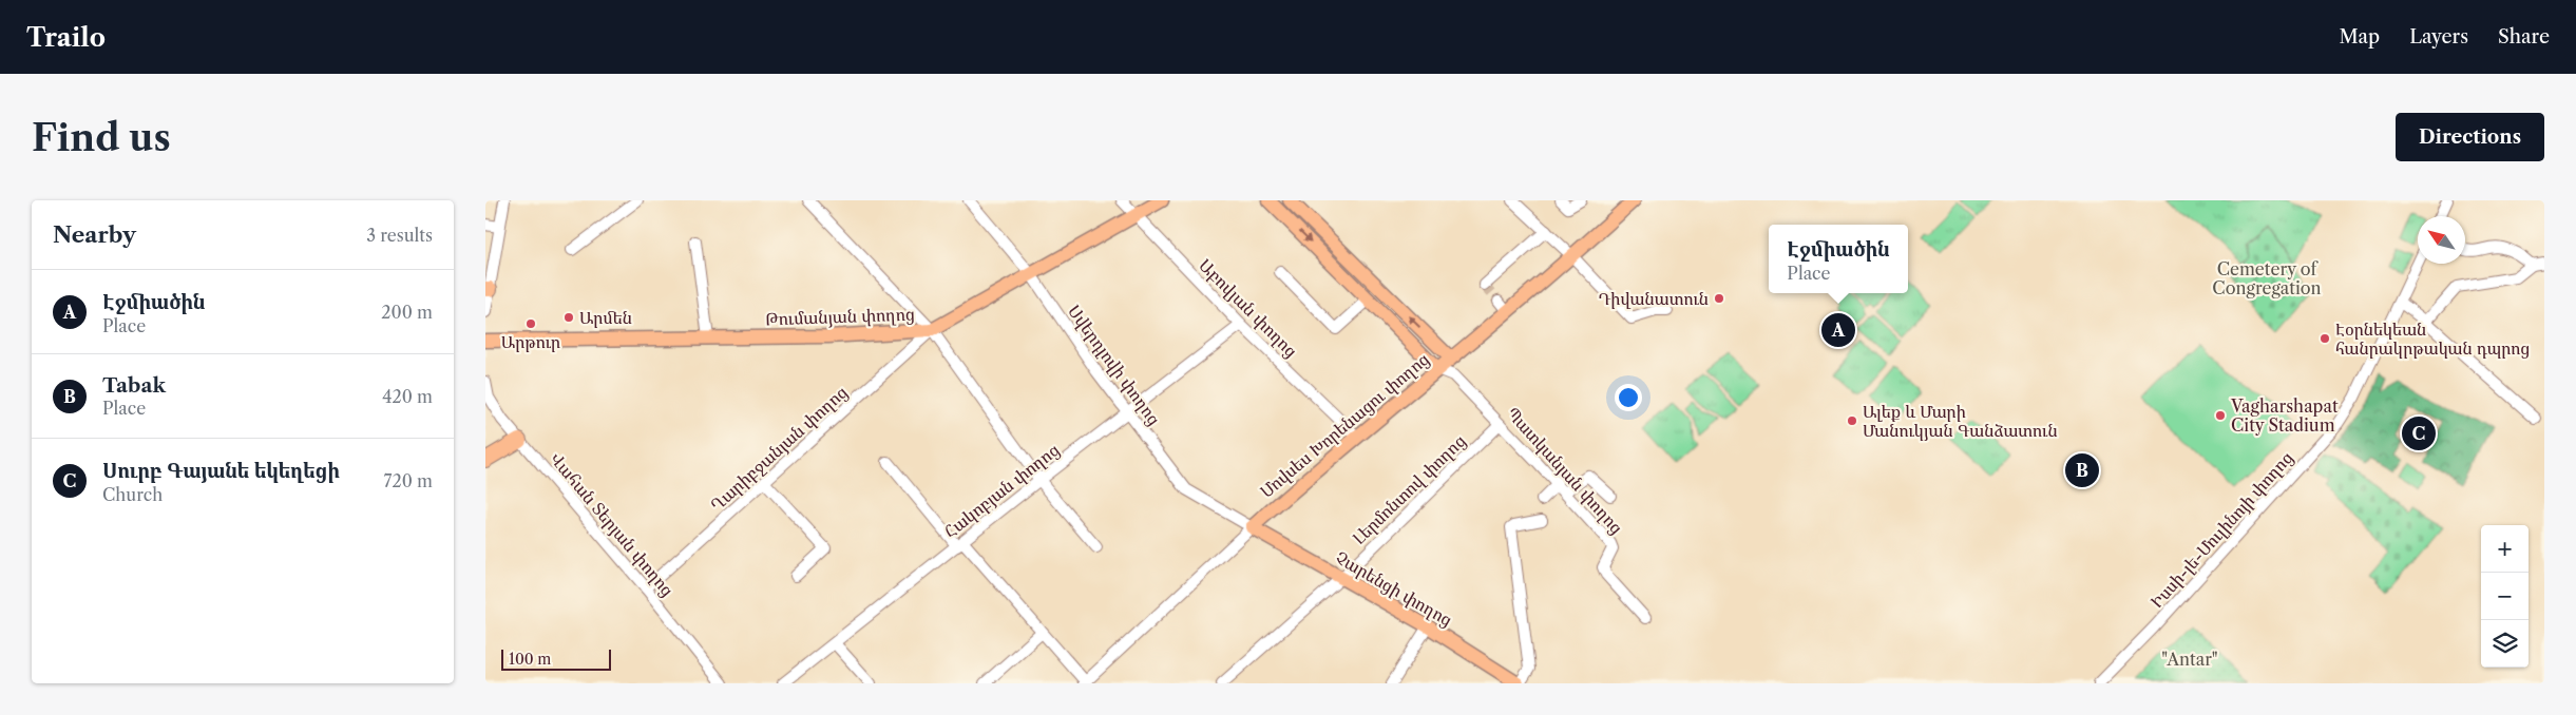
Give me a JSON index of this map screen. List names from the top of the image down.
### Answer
{
  "streets": {
    "main road": [
      "Թումանյան փողոց",
      "Մովսես Խորենացու փողոց",
      "Պատկանյան փողոց",
      "Չարենցի փողոց"
    ],
    "street": [
      "Աբովյան փողոց",
      "Սվերդլովի փողոց",
      "Ղարիբջանյան փողոց",
      "Լերմոնտով փողոց",
      "Հակոբյան փողոց",
      "Վահան Տերյան փողոց",
      "Իսսի-լե-Մուլինոյի փողոց"
    ]
  },
  "crossings": [
    ["Աբովյան փողոց", "Թումանյան փողոց"],
    ["Աբովյան փողոց", "Մովսես Խորենացու փողոց"],
    ["Աբովյան փողոց", "Հակոբյան փողոց"],
    ["Թումանյան փողոց", "Սվերդլովի փողոց"],
    ["Թումանյան փողոց", "Ղարիբջանյան փողոց"],
    ["Սվերդլովի փողոց", "Մովսես Խորենացու փողոց"],
    ["Սվերդլովի փողոց", "Հակոբյան փողոց"],
    ["Սվերդլովի փողոց", "Չարենցի փողոց"],
    ["Մովսես Խորենացու փողոց", "Պատկանյան փողոց"],
    ["Մովսես Խորենացու փողոց", "Չարենցի փողոց"],
    ["Ղարիբջանյան փողոց", "Վահան Տերյան փողոց"],
    ["Պատկանյան փողոց", "Լերմոնտով փողոց"],
    ["Լերմոնտով փողոց", "Չարենցի փողոց"]
  ],
  "parks": ["Cemetery of Congregation", "\"Antar\""],
  "places": [
    "Դիվանատուն",
    "Արմեն",
    "Արթուր",
    "Էօրնեկեան հանրակրթական դպրոց",
    "Vagharshapat City Stadium",
    "Ալեք և Մարի Մանուկյան Գանձատուն"
  ],
  "scale_bar": "100 m",
  "north": "top left",
  "page": {
    "header": "Trailo",
    "nav": ["Map", "Layers", "Share"],
    "buttons": "Directions",
    "title": "Find us",
    "heading": ["Nearby", "3 results"],
    "popup": ["Էջմիածին", "Place"],
    "list": [
      {
        "mark": "A",
        "name": "Էջմիածին",
        "note": "Place",
        "value": "200 m"
      },
      {
        "mark": "B",
        "name": "Tabak",
        "note": "Place",
        "value": "420 m"
      },
      {
        "mark": "C",
        "name": "Սուրբ Գայանե եկեղեցի",
        "note": "Church",
        "value": "720 m"
      }
    ],
    "pins": ["A", "C", "B"],
    "map_buttons": ["+", "−"],
    "scale": "100 m"
  }
}
